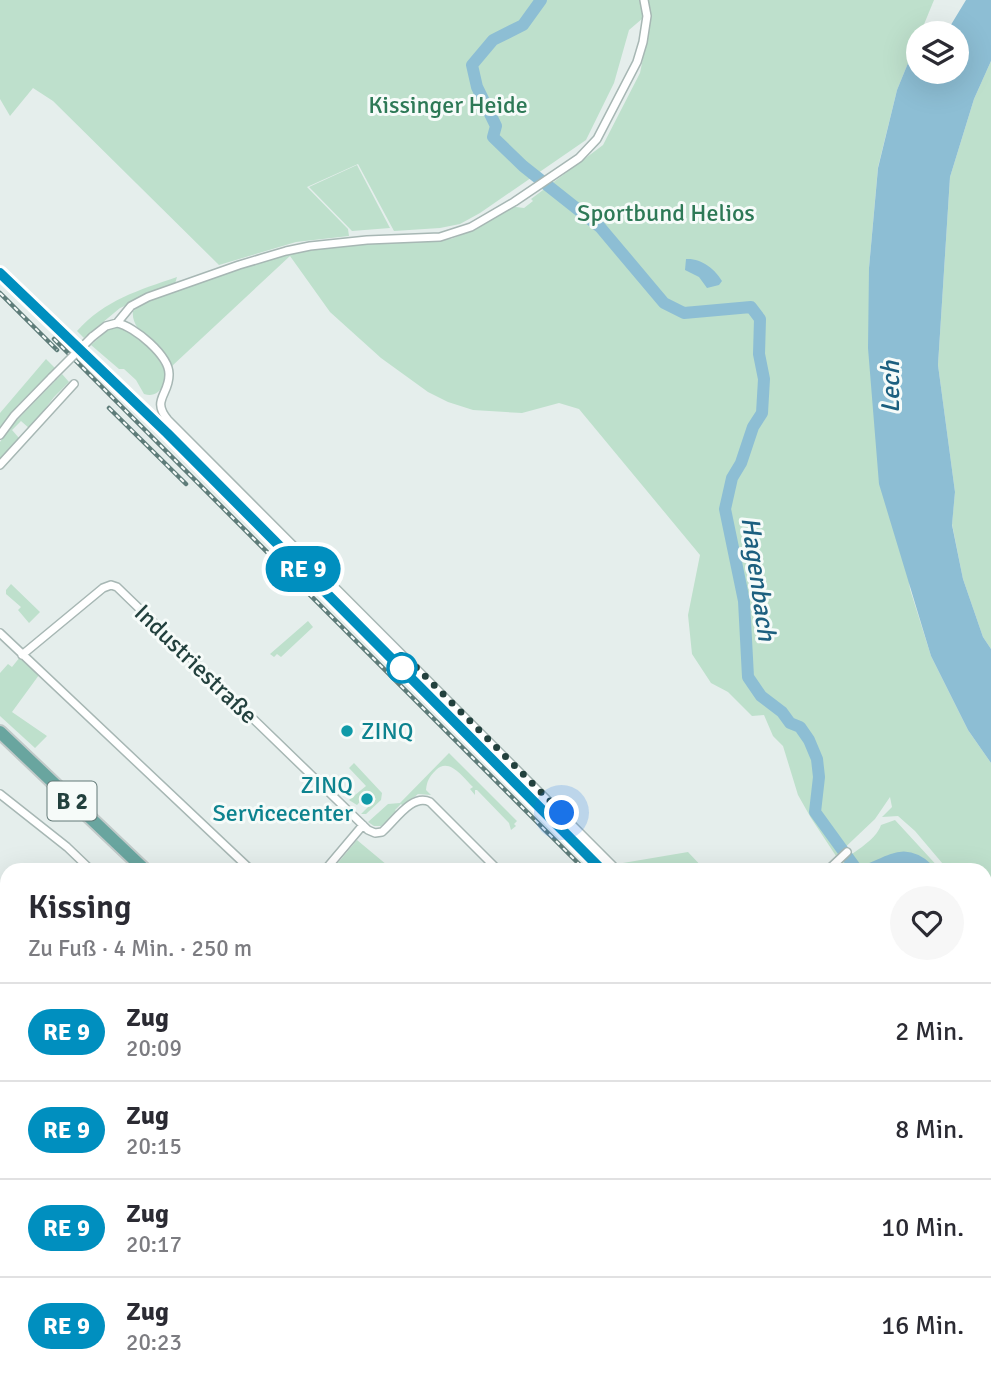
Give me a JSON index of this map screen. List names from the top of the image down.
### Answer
{
  "streets": {
    "main road": ["B 2"],
    "street": ["Industriestraße"]
  },
  "water": ["Lech", "Hagenbach"],
  "parks": ["Kissinger Heide", "Sportbund Helios"],
  "places": ["ZINQ", "ZINQ Servicecenter"],
  "page": {
    "on_map": "RE 9",
    "heading": ["Kissing", "Zu Fuß · 4 Min. · 250 m"],
    "list": [
      {
        "mark": "RE 9",
        "name": "Zug",
        "note": "20:09",
        "value": "2 Min."
      },
      {
        "mark": "RE 9",
        "name": "Zug",
        "note": "20:15",
        "value": "8 Min."
      },
      {
        "mark": "RE 9",
        "name": "Zug",
        "note": "20:17",
        "value": "10 Min."
      },
      {
        "mark": "RE 9",
        "name": "Zug",
        "note": "20:23",
        "value": "16 Min."
      }
    ]
  }
}
